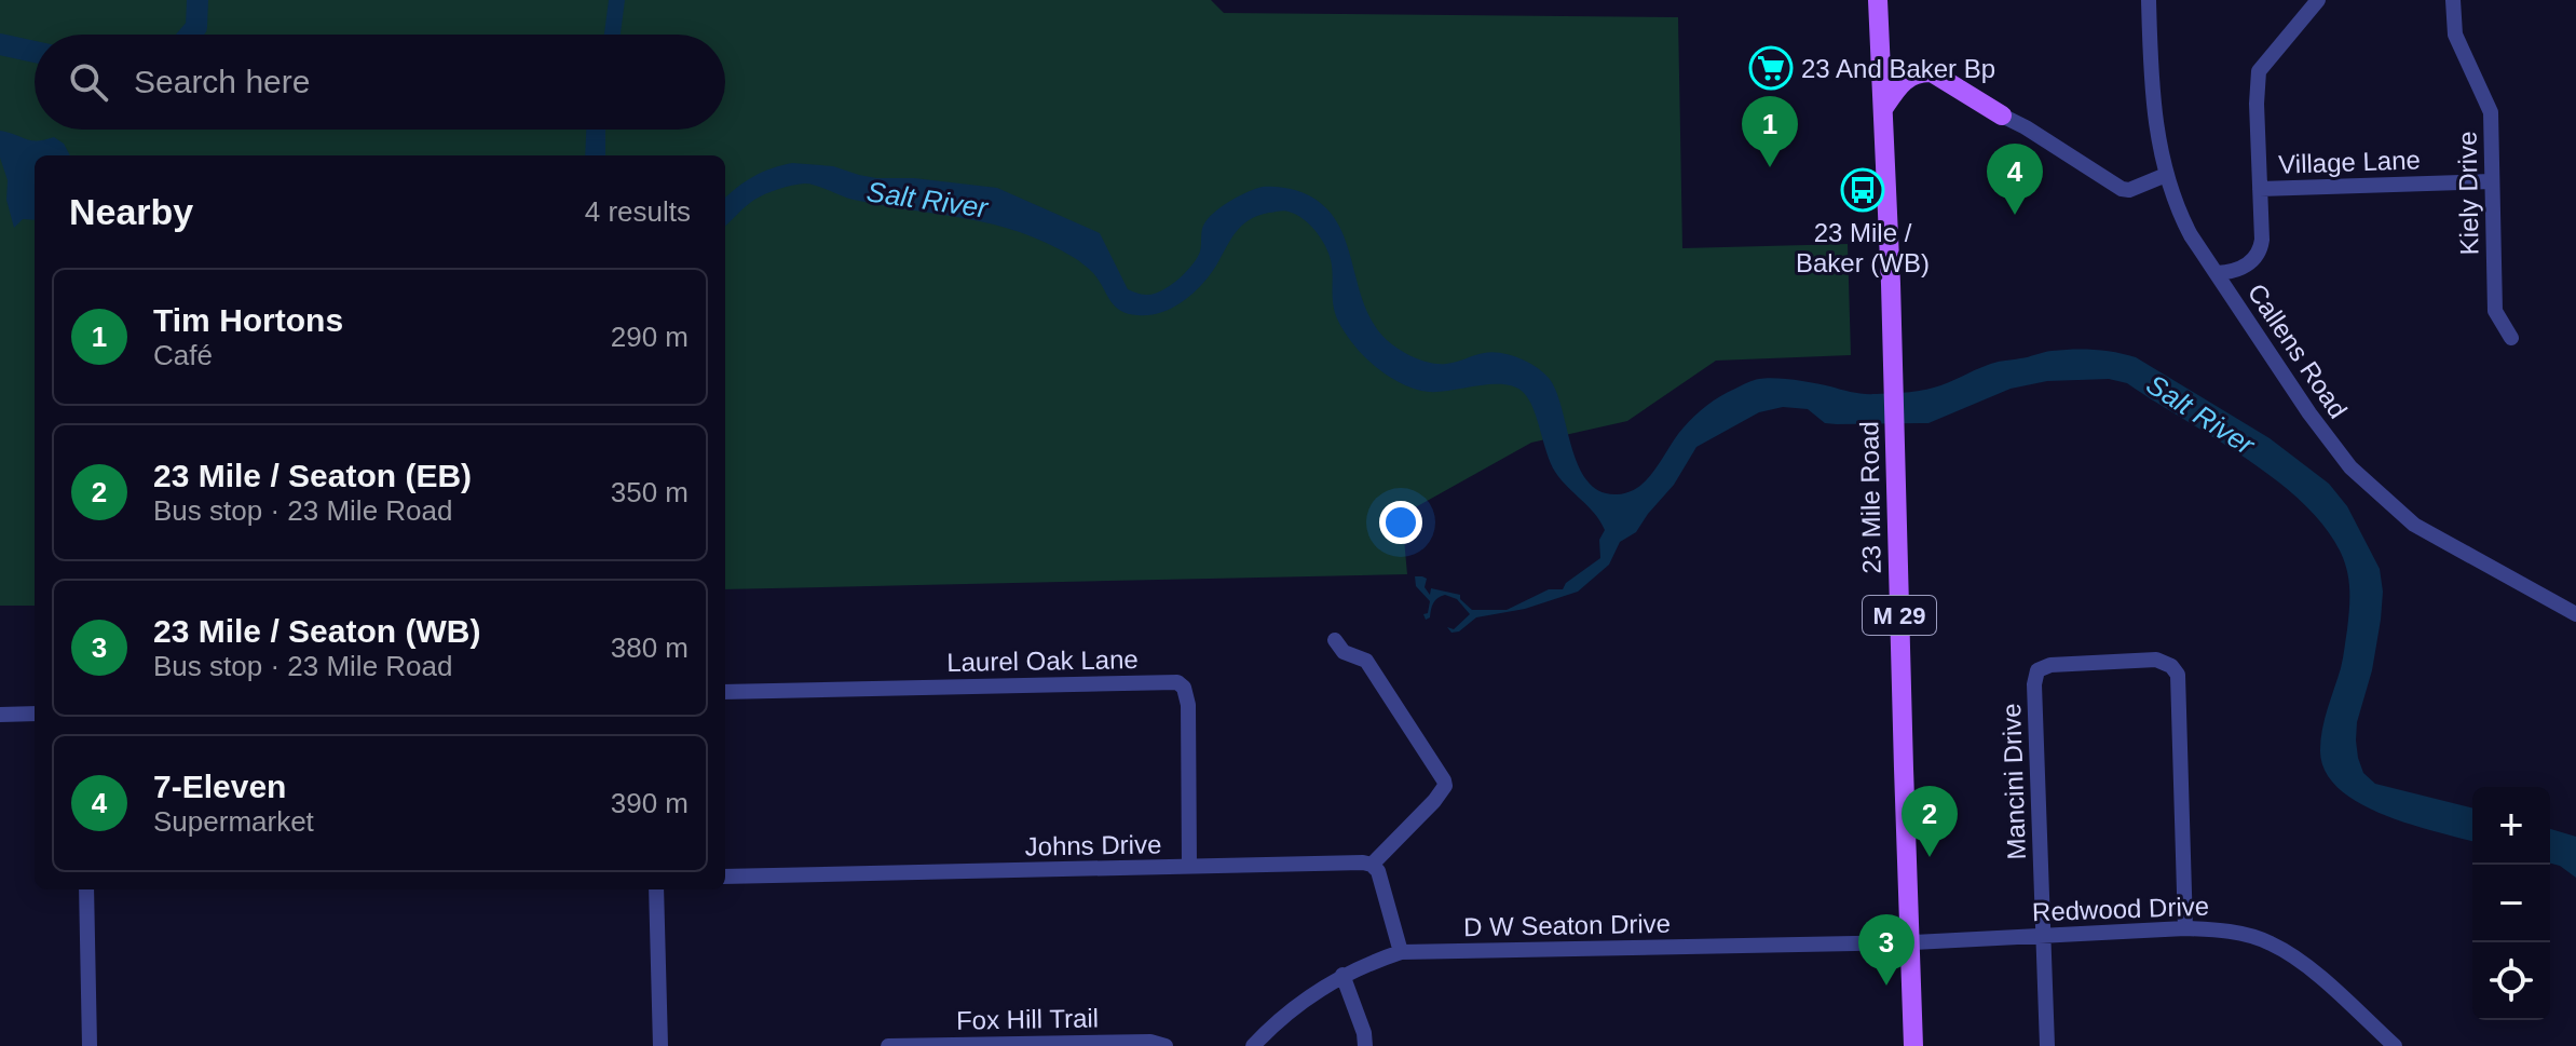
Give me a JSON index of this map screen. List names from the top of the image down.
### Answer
{
  "streets": {
    "main road": ["23 Mile Road", "M 29"],
    "street": [
      "Village Lane",
      "Kiely Drive",
      "Callens Road",
      "Laurel Oak Lane",
      "Mancini Drive",
      "Johns Drive",
      "Redwood Drive",
      "D W Seaton Drive",
      "Fox Hill Trail"
    ]
  },
  "crossings": [
    ["Village Lane", "Kiely Drive"],
    ["23 Mile Road", "Redwood Drive"],
    ["23 Mile Road", "D W Seaton Drive"],
    ["Laurel Oak Lane", "Johns Drive"],
    ["Mancini Drive", "Redwood Drive"],
    ["Redwood Drive", "D W Seaton Drive"]
  ],
  "water": ["Salt River"],
  "places": {
    "supermarket": ["23 And Baker Bp"],
    "bus stop": ["23 Mile / Baker (WB)"]
  },
  "page": {
    "search": "Search here",
    "pins": [
      "1",
      "4",
      "2",
      "3"
    ],
    "heading": ["Nearby", "4 results"],
    "list": [
      {
        "mark": "1",
        "name": "Tim Hortons",
        "note": "Café",
        "value": "290 m"
      },
      {
        "mark": "2",
        "name": "23 Mile / Seaton (EB)",
        "note": "Bus stop · 23 Mile Road",
        "value": "350 m"
      },
      {
        "mark": "3",
        "name": "23 Mile / Seaton (WB)",
        "note": "Bus stop · 23 Mile Road",
        "value": "380 m"
      },
      {
        "mark": "4",
        "name": "7-Eleven",
        "note": "Supermarket",
        "value": "390 m"
      }
    ],
    "map_buttons": ["+", "−"]
  }
}
